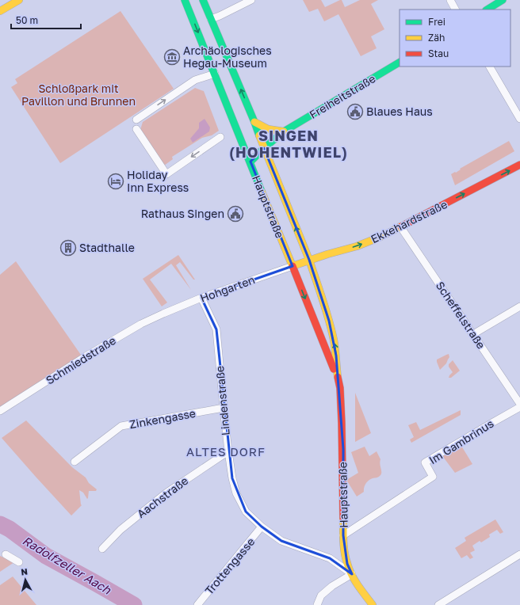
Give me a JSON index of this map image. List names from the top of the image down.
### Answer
{
  "streets": {
    "main road": ["Freiheitstraße", "Hauptstraße", "Ekkehardstraße"],
    "street": [
      "Hohgarten",
      "Scheffelstraße",
      "Schmiedstraße",
      "Lindenstraße",
      "Zinkengasse",
      "Im Gambrinus",
      "Aachstraße",
      "Trottengasse"
    ]
  },
  "crossings": [
    ["Freiheitstraße", "Hauptstraße"],
    ["Hauptstraße", "Ekkehardstraße"],
    ["Hauptstraße", "Hohgarten"],
    ["Hauptstraße", "Lindenstraße"],
    ["Hauptstraße", "Im Gambrinus"],
    ["Ekkehardstraße", "Hohgarten"],
    ["Ekkehardstraße", "Scheffelstraße"],
    ["Hohgarten", "Schmiedstraße"],
    ["Hohgarten", "Lindenstraße"],
    ["Lindenstraße", "Zinkengasse"],
    ["Lindenstraße", "Aachstraße"],
    ["Lindenstraße", "Trottengasse"]
  ],
  "one_way": ["Ekkehardstraße"],
  "districts": ["SINGEN (HOHENTWIEL)", "ALTES DORF"],
  "water": ["Radolfzeller Aach"],
  "parks": ["Schloßpark mit Pavillon und Brunnen"],
  "places": {
    "museum": ["Archäologisches Hegau-Museum"],
    "public building": ["Blaues Haus", "Rathaus Singen"],
    "hotel": ["Holiday Inn Express"],
    "building": ["Stadthalle"]
  },
  "legend": ["Frei", "Zäh", "Stau"],
  "scale_bar": "50 m",
  "north": "top"
}
